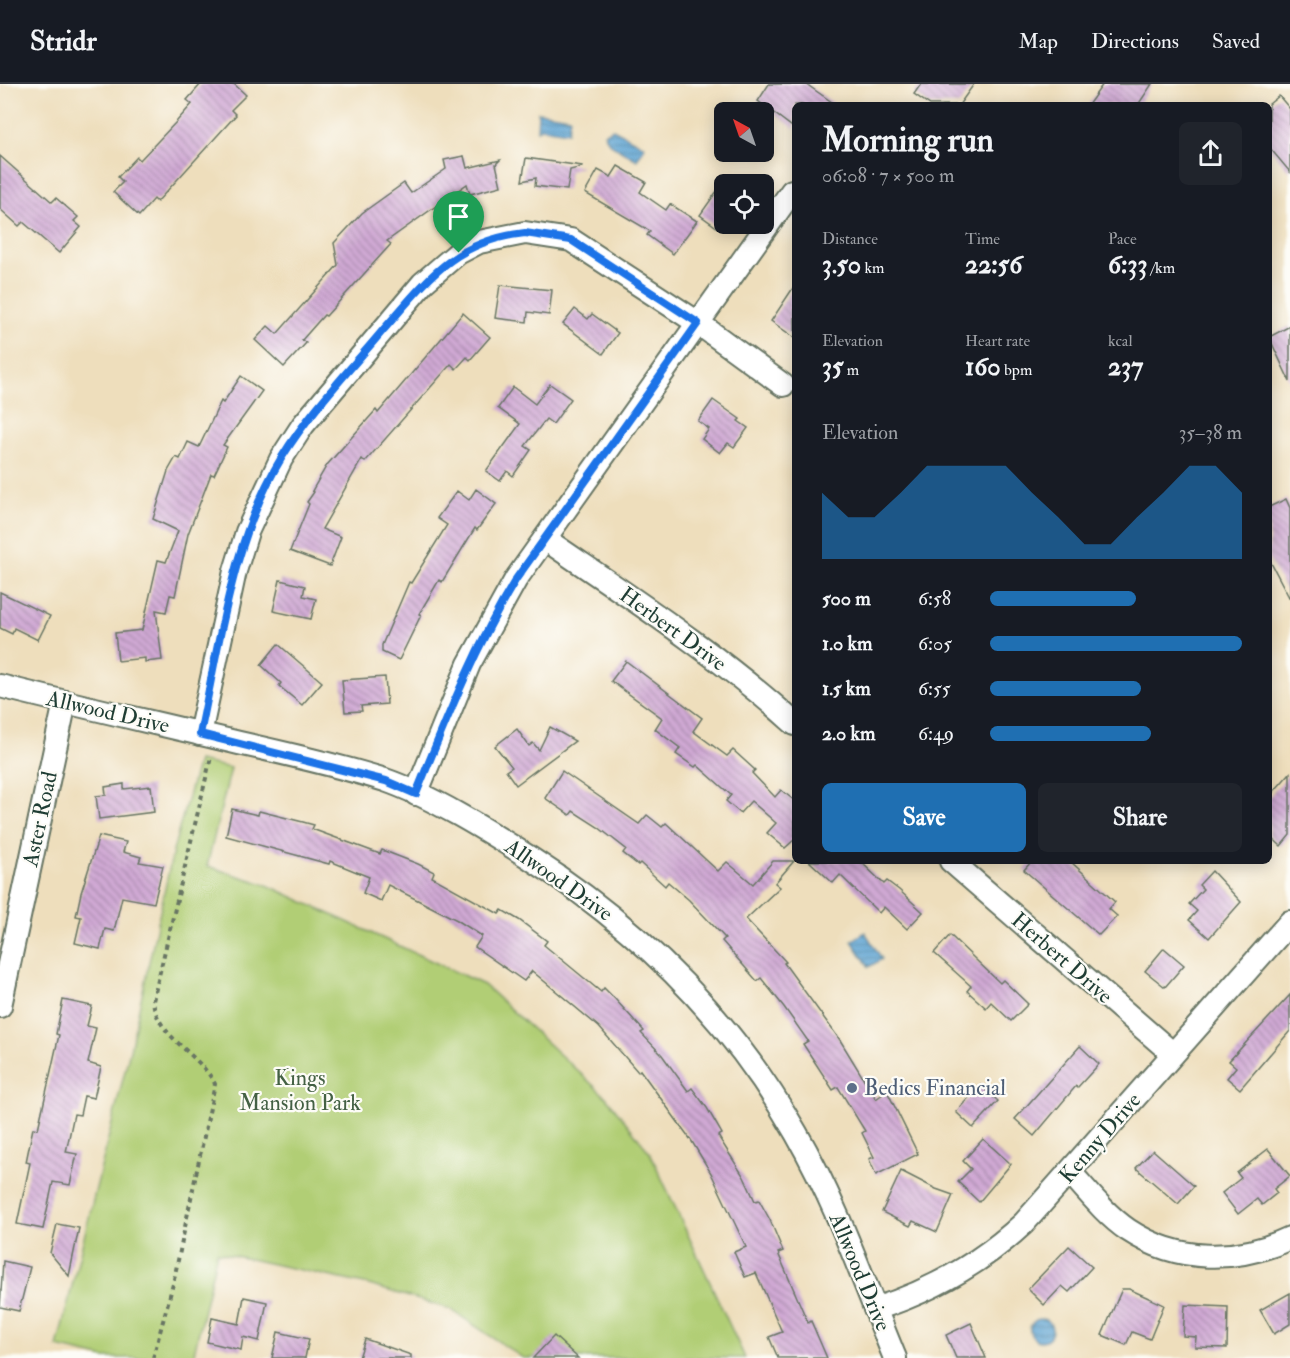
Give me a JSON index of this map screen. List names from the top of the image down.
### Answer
{
  "streets": {
    "street": [
      "Herbert Drive",
      "Allwood Drive",
      "Aster Road",
      "Kenny Drive"
    ]
  },
  "crossings": [
    ["Herbert Drive", "Kenny Drive"],
    ["Allwood Drive", "Aster Road"],
    ["Allwood Drive", "Kenny Drive"]
  ],
  "parks": ["Kings Mansion Park"],
  "places": ["Bedics Financial"],
  "north": "top left",
  "page": {
    "header": "Stridr",
    "nav": ["Map", "Directions", "Saved"],
    "heading": ["Morning run", "06:08 · 7 × 500 m"],
    "stats": [
      ["Distance", "3.50 km"],
      ["Time", "22:56"],
      ["Pace", "6:33 /km"],
      ["Elevation", "35 m"],
      ["Heart rate", "160 bpm"],
      ["kcal", "237"]
    ],
    "chart": ["Elevation", "35–38 m"],
    "list": [
      {
        "name": "500 m",
        "note": "6:58"
      },
      {
        "name": "1.0 km",
        "note": "6:05"
      },
      {
        "name": "1.5 km",
        "note": "6:55"
      },
      {
        "name": "2.0 km",
        "note": "6:49"
      }
    ],
    "buttons": ["Save", "Share"]
  }
}
